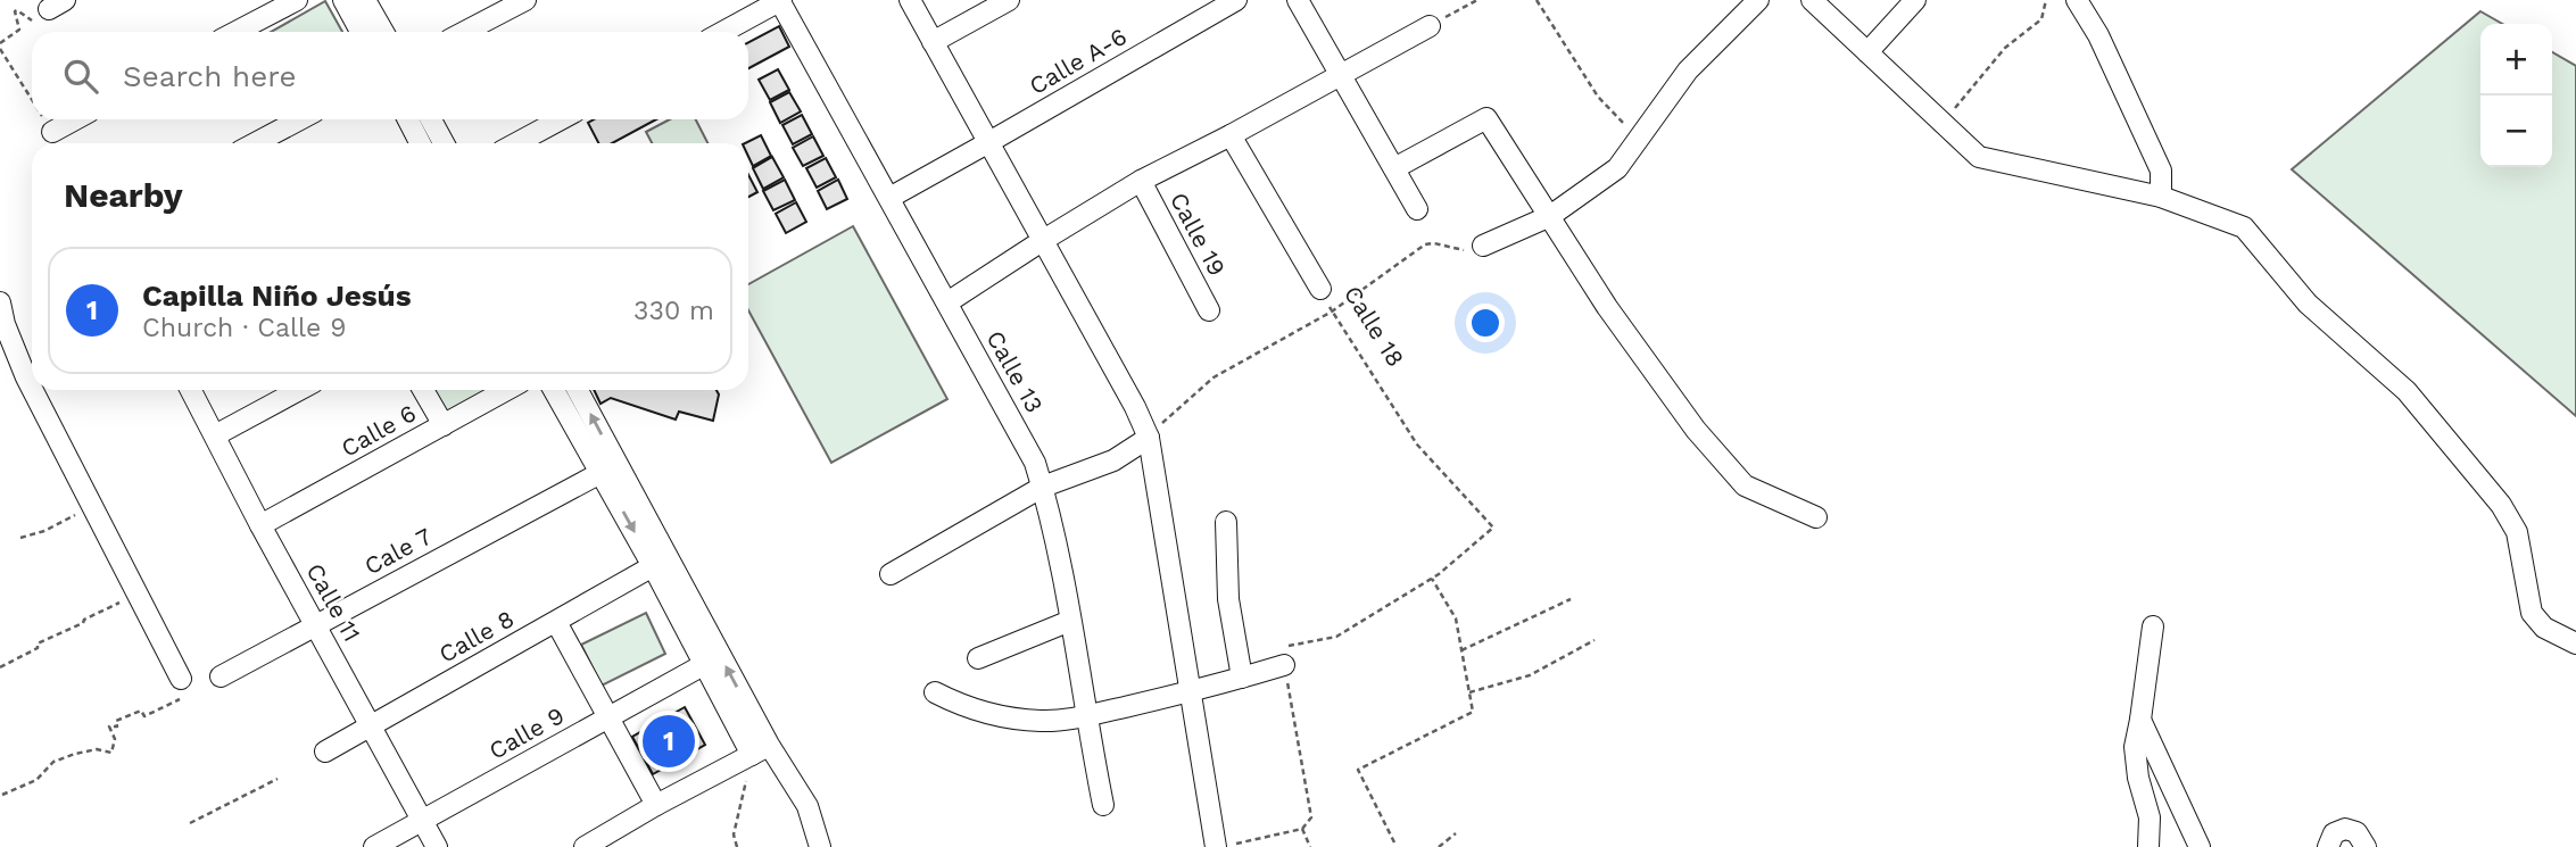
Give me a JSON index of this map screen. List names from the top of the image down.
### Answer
{
  "streets": {
    "street": [
      "Calle A-6",
      "Calle 19",
      "Calle 18",
      "Calle 13",
      "Calle 6",
      "Cale 7",
      "Calle 11",
      "Calle 8",
      "Calle 9"
    ]
  },
  "crossings": [
    ["Calle A-6", "Calle 13"],
    ["Calle 6", "Calle 11"],
    ["Cale 7", "Calle 11"],
    ["Calle 11", "Calle 8"],
    ["Calle 11", "Calle 9"]
  ],
  "page": {
    "map_buttons": ["+", "−"],
    "search": "Search here",
    "heading": "Nearby",
    "list": [
      {
        "mark": "1",
        "name": "Capilla Niño Jesús",
        "note": "Church · Calle 9",
        "value": "330 m"
      }
    ],
    "pins": "1"
  }
}
